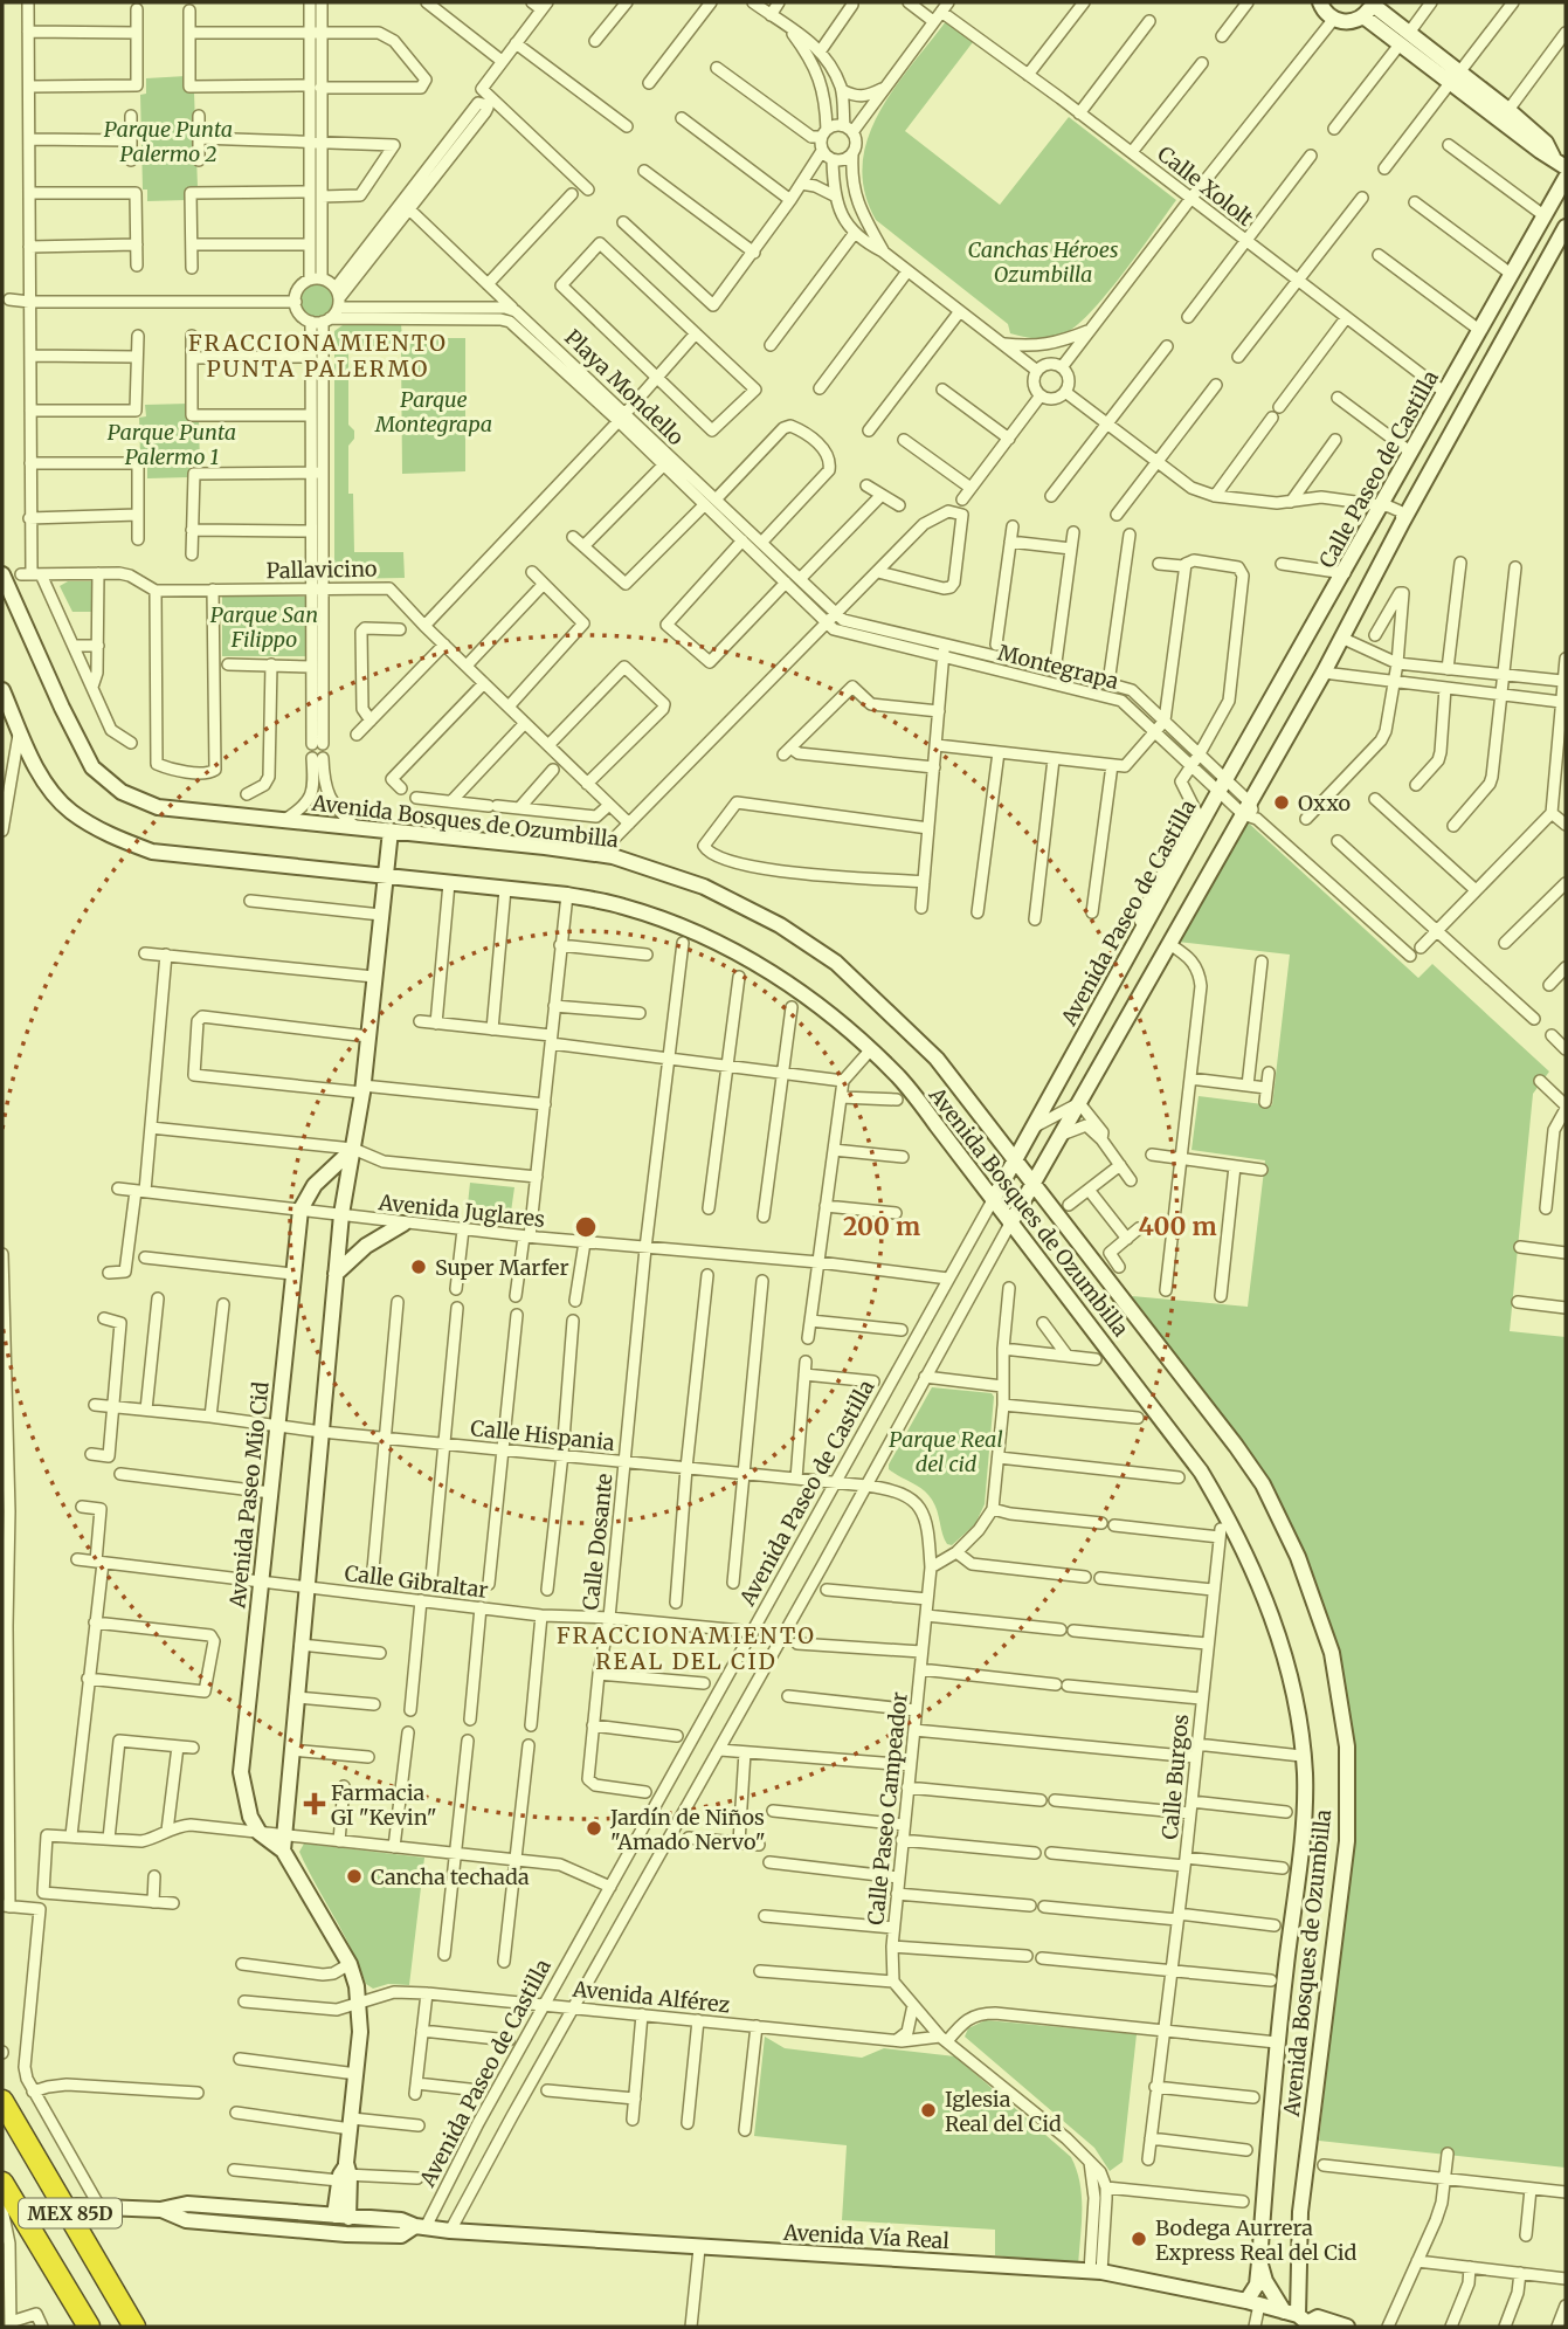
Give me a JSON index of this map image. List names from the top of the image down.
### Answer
{
  "streets": {
    "highway": ["MEX 85D"],
    "main road": [
      "Calle Paseo de Castilla",
      "Avenida Bosques de Ozumbilla",
      "Avenida Paseo de Castilla",
      "Avenida Paseo Mio Cid",
      "Avenida Vía Real"
    ],
    "street": [
      "Calle Xololt",
      "Playa Mondello",
      "Pallavicino",
      "Montegrapa",
      "Avenida Juglares",
      "Calle Hispania",
      "Calle Dosante",
      "Calle Gibraltar",
      "Calle Burgos",
      "Calle Paseo Campeador",
      "Avenida Alférez"
    ]
  },
  "crossings": [
    ["Calle Xololt", "Calle Paseo de Castilla"],
    ["Playa Mondello", "Montegrapa"],
    ["Calle Paseo de Castilla", "Montegrapa"],
    ["Calle Paseo de Castilla", "Avenida Paseo de Castilla"],
    ["Montegrapa", "Avenida Paseo de Castilla"],
    ["Avenida Bosques de Ozumbilla", "Avenida Paseo de Castilla"],
    ["Avenida Bosques de Ozumbilla", "Avenida Vía Real"],
    ["Avenida Paseo de Castilla", "Avenida Juglares"],
    ["Avenida Paseo de Castilla", "Calle Hispania"],
    ["Avenida Paseo de Castilla", "Calle Gibraltar"],
    ["Avenida Paseo de Castilla", "Avenida Alférez"],
    ["Avenida Paseo de Castilla", "Avenida Vía Real"],
    ["Avenida Juglares", "Avenida Paseo Mio Cid"],
    ["Avenida Juglares", "Calle Dosante"],
    ["Calle Hispania", "Avenida Paseo Mio Cid"],
    ["Calle Hispania", "Calle Dosante"],
    ["Calle Hispania", "Calle Paseo Campeador"],
    ["Avenida Paseo Mio Cid", "Calle Gibraltar"],
    ["Calle Dosante", "Calle Gibraltar"]
  ],
  "districts": ["FRACCIONAMIENTO PUNTA PALERMO", "FRACCIONAMIENTO REAL DEL CID"],
  "parks": [
    "Parque Punta Palermo 2",
    "Canchas Héroes Ozumbilla",
    "Parque Montegrapa",
    "Parque Punta Palermo 1",
    "Parque San Filippo",
    "Parque Real del cid"
  ],
  "places": {
    "other": [
      "Oxxo",
      "Super Marfer",
      "Jardín de Niños \"Amado Nervo\"",
      "Cancha techada",
      "Iglesia Real del Cid",
      "Bodega Aurrera Express Real del Cid"
    ],
    "health": ["Farmacia GI \"Kevin\""]
  },
  "rings": ["200 m", "400 m"]
}
